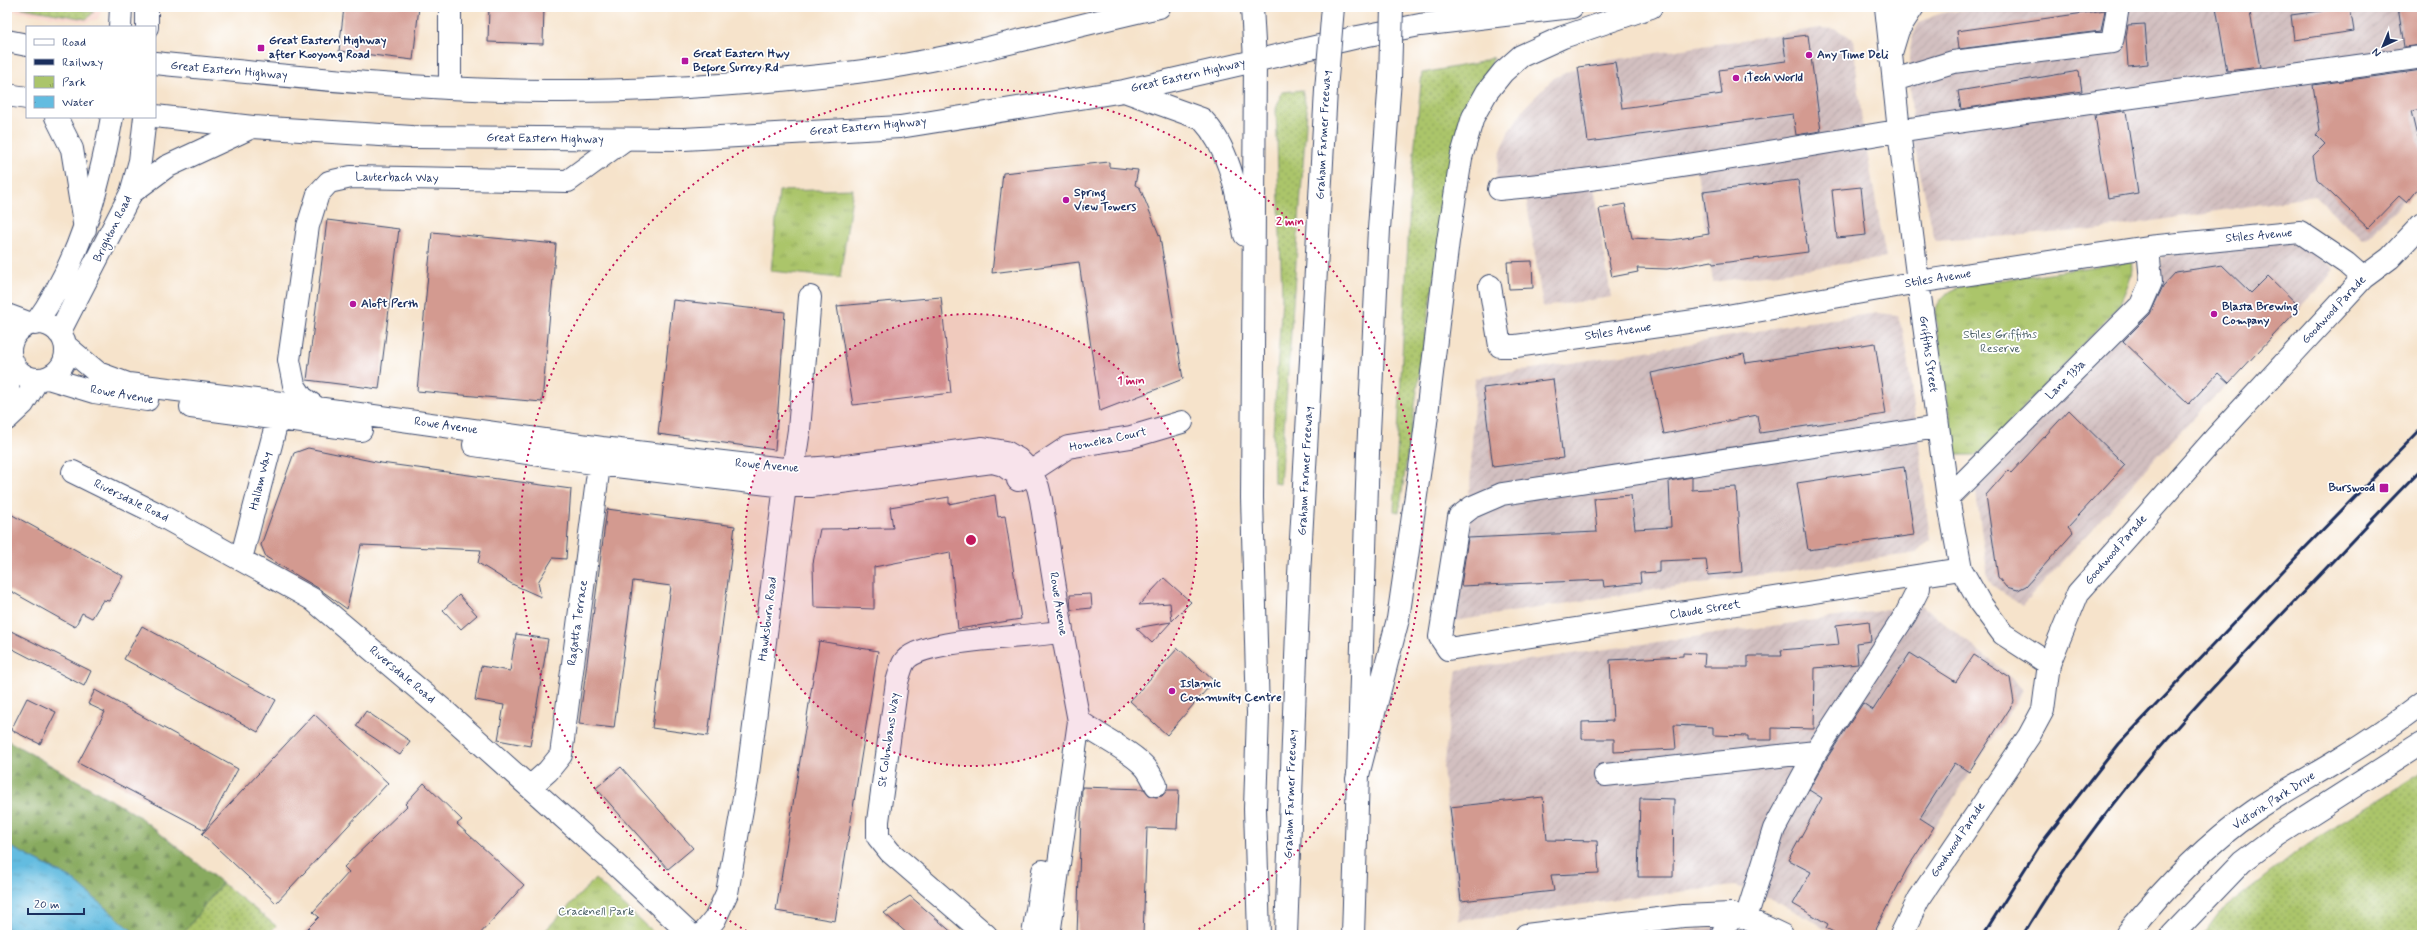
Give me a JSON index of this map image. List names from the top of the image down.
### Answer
{
  "streets": {
    "main road": [
      "Great Eastern Highway",
      "Graham Farmer Freeway",
      "Lauterbach Way",
      "Brighton Road",
      "Stiles Avenue",
      "Goodwood Parade",
      "Griffiths Street",
      "Lane 133a",
      "Rowe Avenue",
      "Homelea Court",
      "Hallam Way",
      "Riversdale Road",
      "Claude Street",
      "Hawksburn Road",
      "Ragatta Terrace",
      "St Columbans Way",
      "Victoria Park Drive"
    ]
  },
  "crossings": [
    ["Great Eastern Highway", "Lauterbach Way"],
    ["Lauterbach Way", "Rowe Avenue"],
    ["Brighton Road", "Rowe Avenue"],
    ["Stiles Avenue", "Goodwood Parade"],
    ["Stiles Avenue", "Griffiths Street"],
    ["Stiles Avenue", "Lane 133a"],
    ["Goodwood Parade", "Griffiths Street"],
    ["Griffiths Street", "Lane 133a"],
    ["Griffiths Street", "Claude Street"],
    ["Rowe Avenue", "Homelea Court"],
    ["Rowe Avenue", "Hallam Way"],
    ["Rowe Avenue", "Hawksburn Road"],
    ["Rowe Avenue", "Ragatta Terrace"],
    ["Rowe Avenue", "St Columbans Way"],
    ["Hallam Way", "Riversdale Road"],
    ["Riversdale Road", "Ragatta Terrace"]
  ],
  "parks": ["Stiles Griffiths Reserve", "Cracknell Park"],
  "places": {
    "transit": ["Great Eastern Highway after Kooyong Road", "Great Eastern Hwy Before Surrey Rd", "Burswood"],
    "other": [
      "Any Time Deli",
      "iTech World",
      "Spring View Towers",
      "Aloft Perth",
      "Blasta Brewing Company",
      "Islamic Community Centre"
    ]
  },
  "legend": [
    "Road",
    "Railway",
    "Park",
    "Water"
  ],
  "scale_bar": "20 m",
  "north": "bottom left",
  "rings": ["2 min", "1 min"]
}
